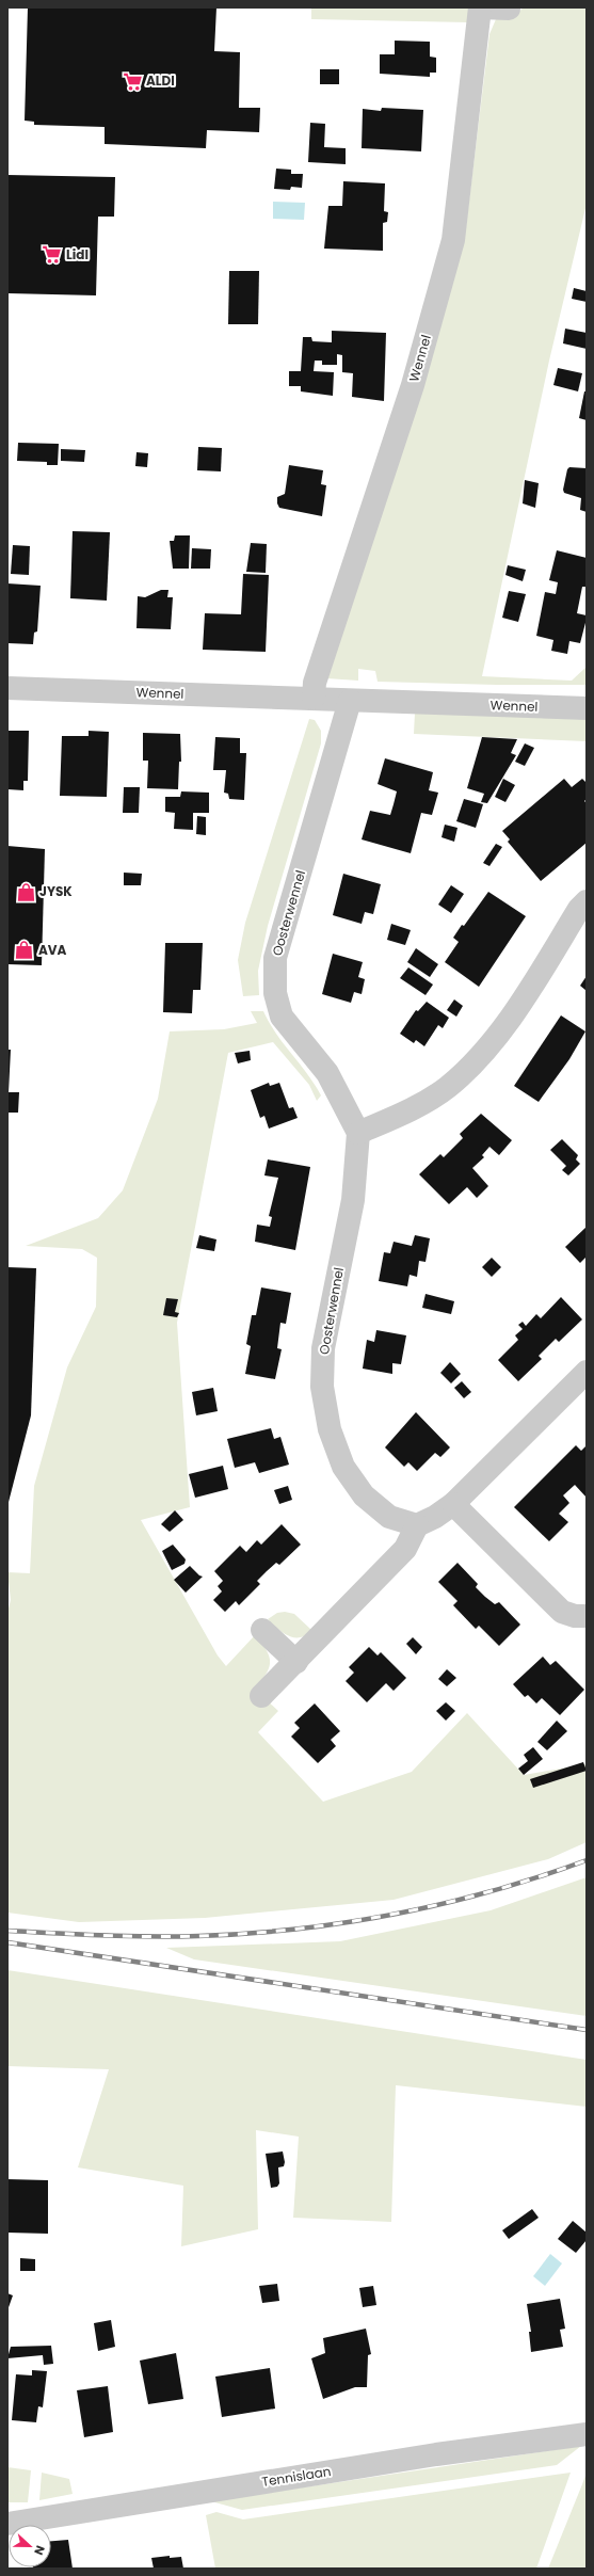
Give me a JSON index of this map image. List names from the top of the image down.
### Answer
{
  "streets": {
    "street": ["Wennel", "Oosterwennel", "Tennislaan"]
  },
  "crossings": [
    ["Wennel", "Oosterwennel"]
  ],
  "places": {
    "supermarket": ["ALDI", "Lidl"],
    "shop": ["JYSK", "AVA"]
  },
  "north": "right"
}
